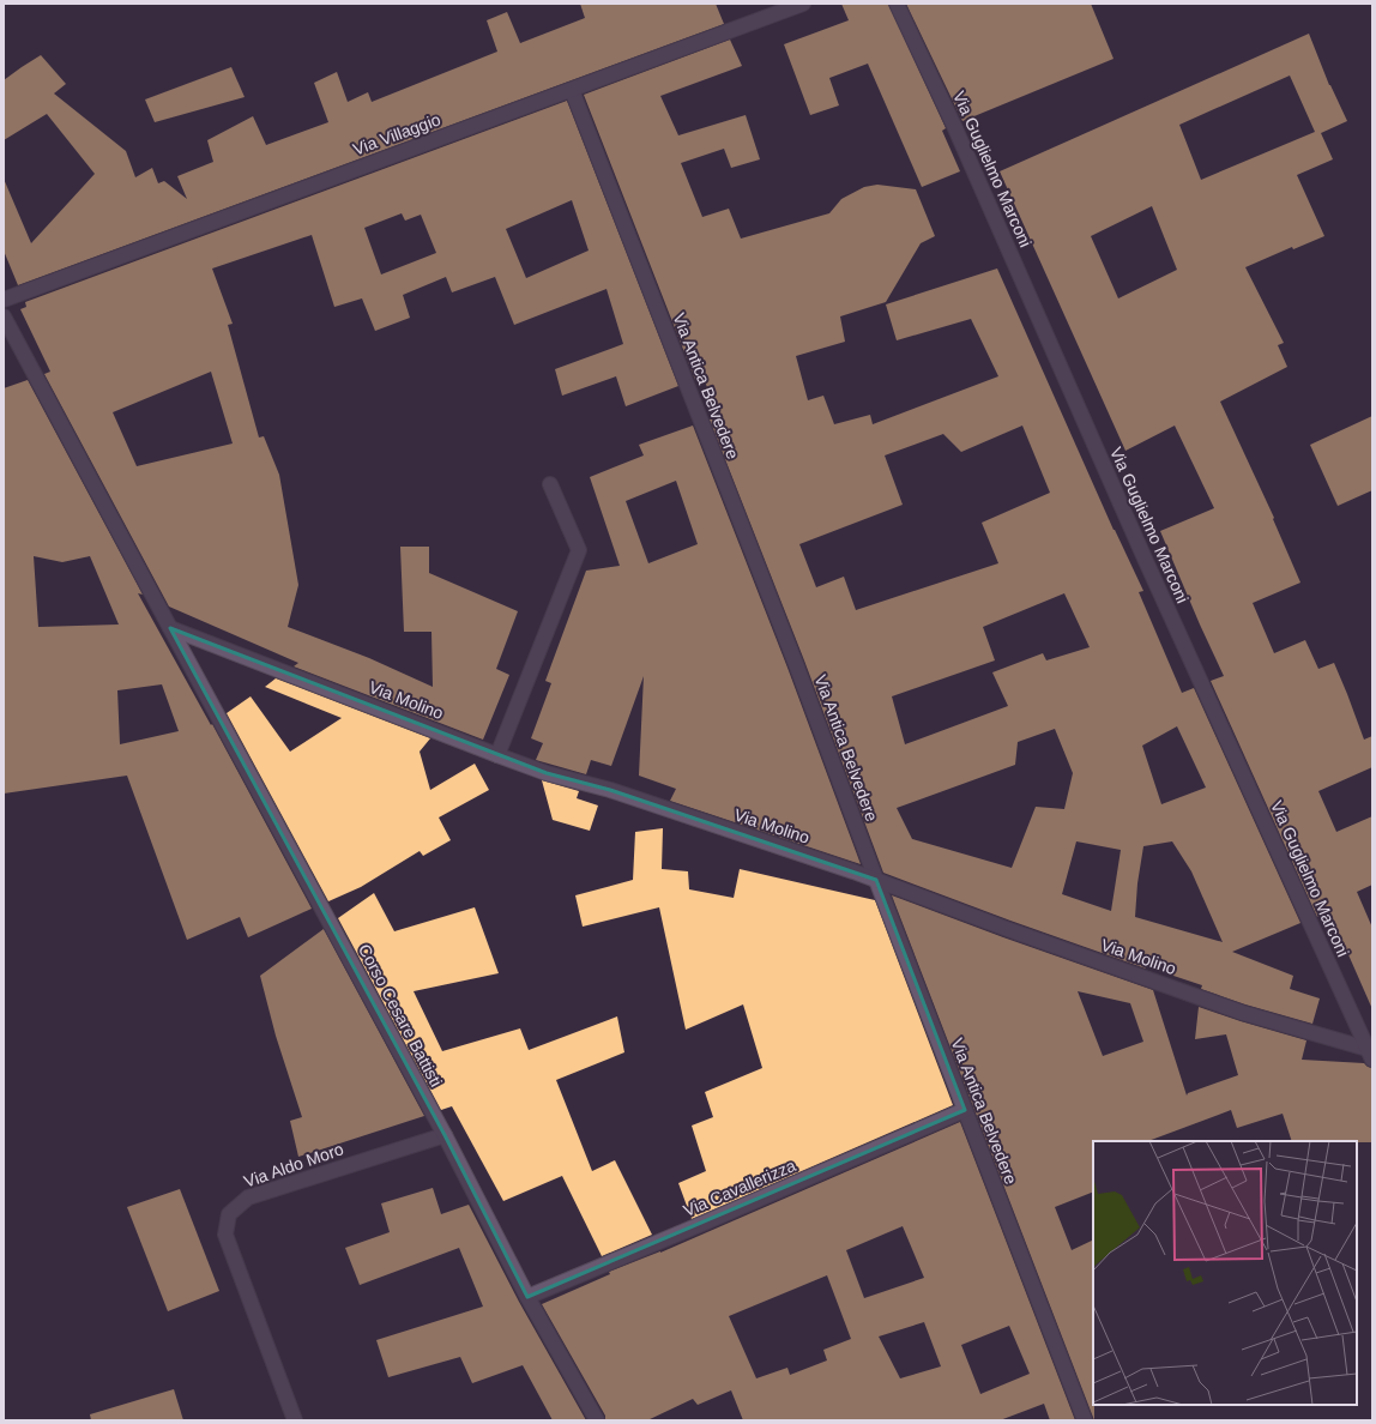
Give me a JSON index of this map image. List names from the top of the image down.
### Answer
{
  "streets": {
    "street": [
      "Via Villaggio",
      "Via Guglielmo Marconi",
      "Via Antica Belvedere",
      "Via Molino",
      "Corso Cesare Battisti",
      "Via Aldo Moro",
      "Via Cavallerizza"
    ]
  },
  "crossings": [
    ["Via Villaggio", "Via Antica Belvedere"],
    ["Via Guglielmo Marconi", "Via Molino"],
    ["Via Antica Belvedere", "Via Molino"],
    ["Via Antica Belvedere", "Via Cavallerizza"],
    ["Via Molino", "Corso Cesare Battisti"],
    ["Corso Cesare Battisti", "Via Aldo Moro"],
    ["Corso Cesare Battisti", "Via Cavallerizza"]
  ]
}
